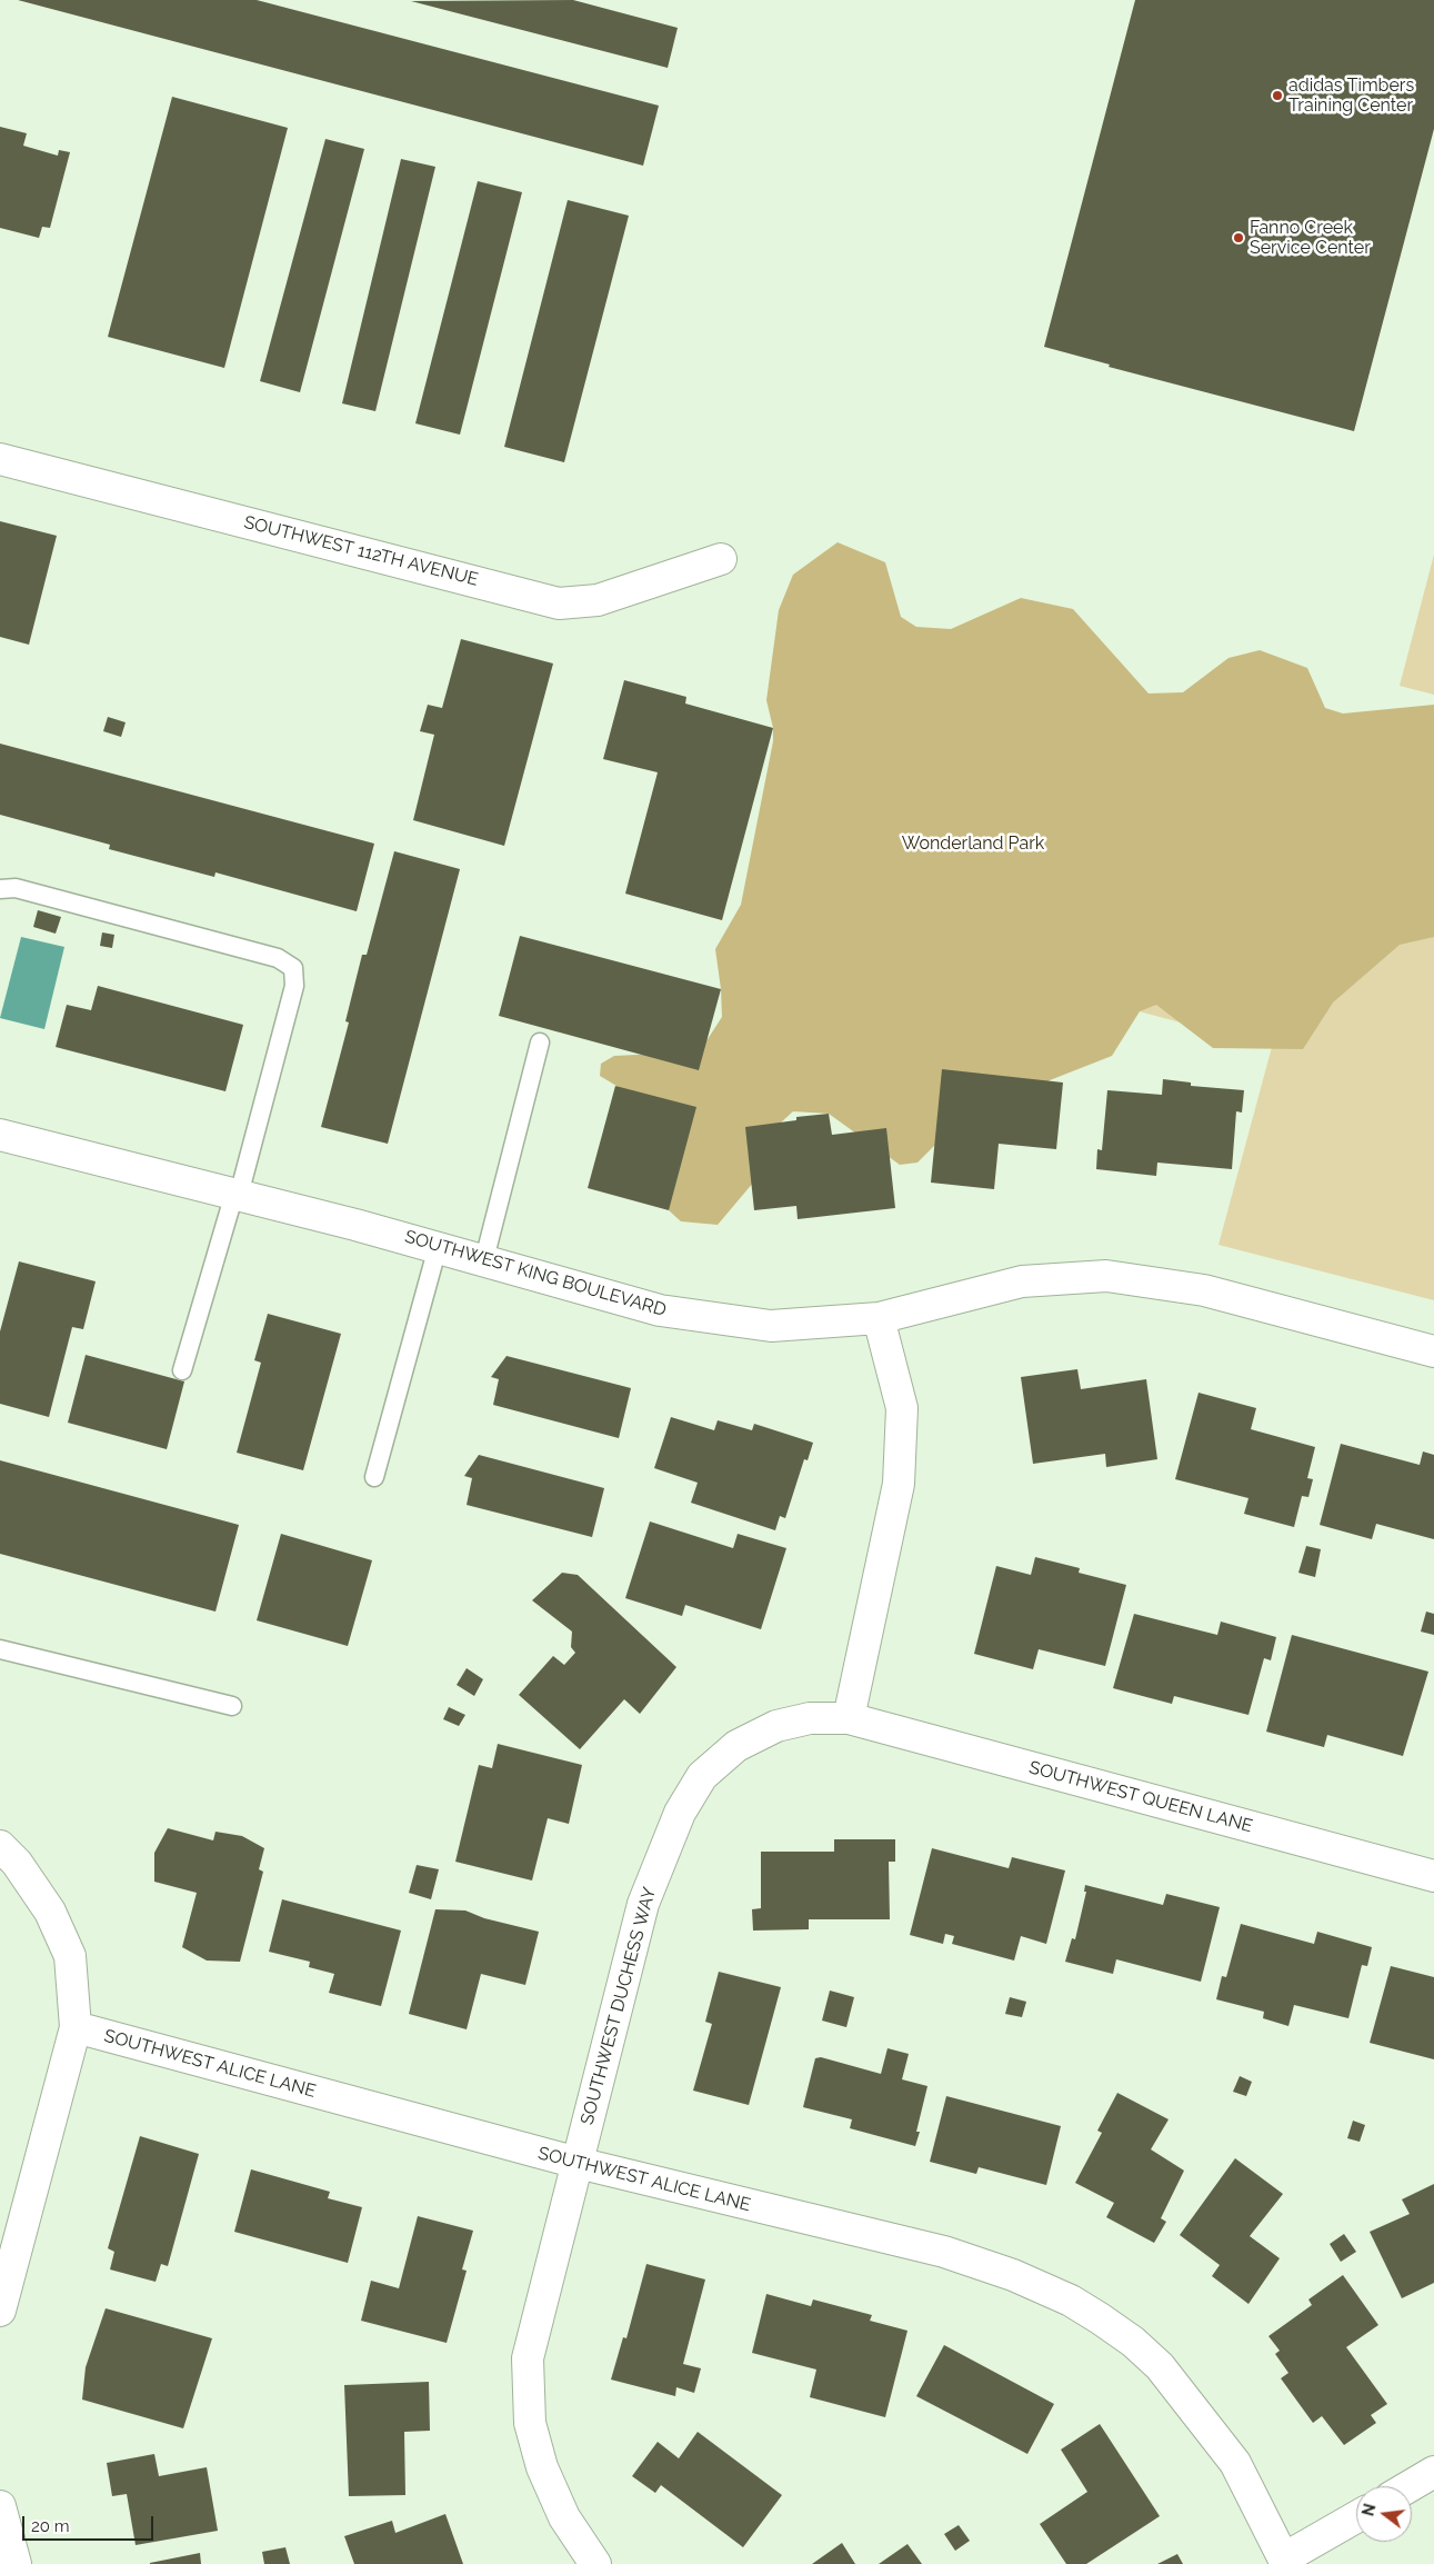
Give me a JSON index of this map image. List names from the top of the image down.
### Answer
{
  "streets": {
    "street": [
      "SOUTHWEST 112TH AVENUE",
      "SOUTHWEST KING BOULEVARD",
      "SOUTHWEST QUEEN LANE",
      "SOUTHWEST DUCHESS WAY",
      "SOUTHWEST ALICE LANE"
    ]
  },
  "crossings": [
    ["SOUTHWEST QUEEN LANE", "SOUTHWEST DUCHESS WAY"],
    ["SOUTHWEST DUCHESS WAY", "SOUTHWEST ALICE LANE"]
  ],
  "parks": ["Wonderland Park"],
  "places": ["adidas Timbers Training Center", "Fanno Creek Service Center"],
  "scale_bar": "20 m",
  "north": "left"
}
